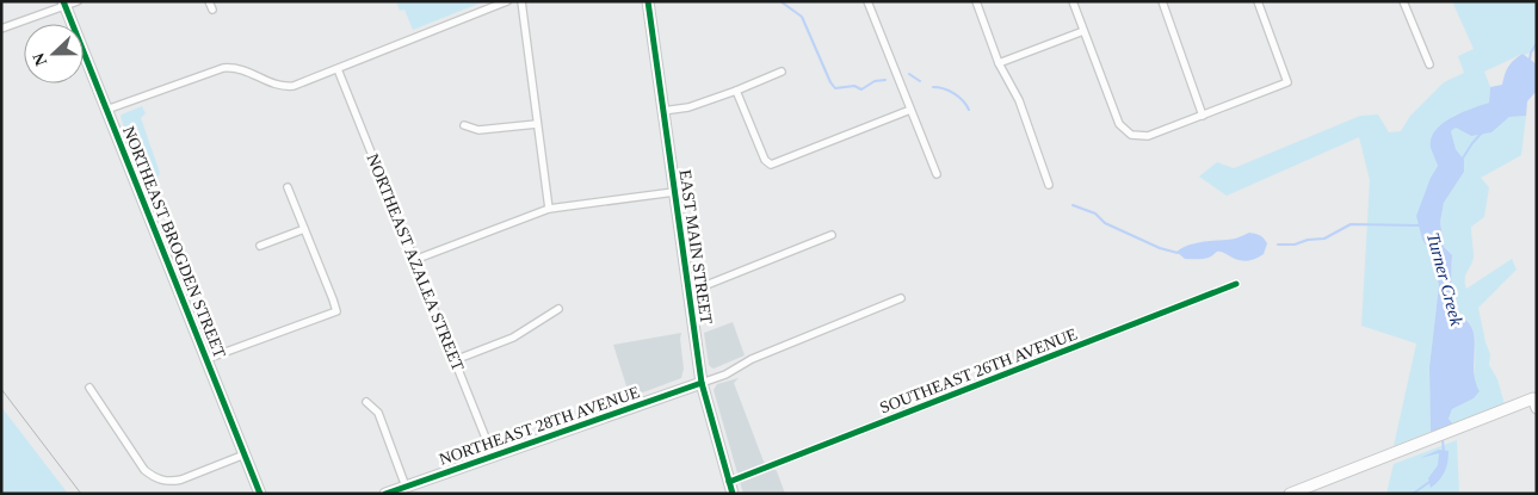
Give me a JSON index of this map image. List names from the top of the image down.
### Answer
{
  "streets": {
    "main road": ["NORTHEAST BROGDEN STREET", "EAST MAIN STREET", "NORTHEAST 28TH AVENUE"],
    "street": ["NORTHEAST AZALEA STREET", "SOUTHEAST 26TH AVENUE"]
  },
  "crossings": [
    ["EAST MAIN STREET", "SOUTHEAST 26TH AVENUE"],
    ["EAST MAIN STREET", "NORTHEAST 28TH AVENUE"],
    ["NORTHEAST AZALEA STREET", "NORTHEAST 28TH AVENUE"]
  ],
  "water": ["Turner Creek"],
  "north": "left"
}
